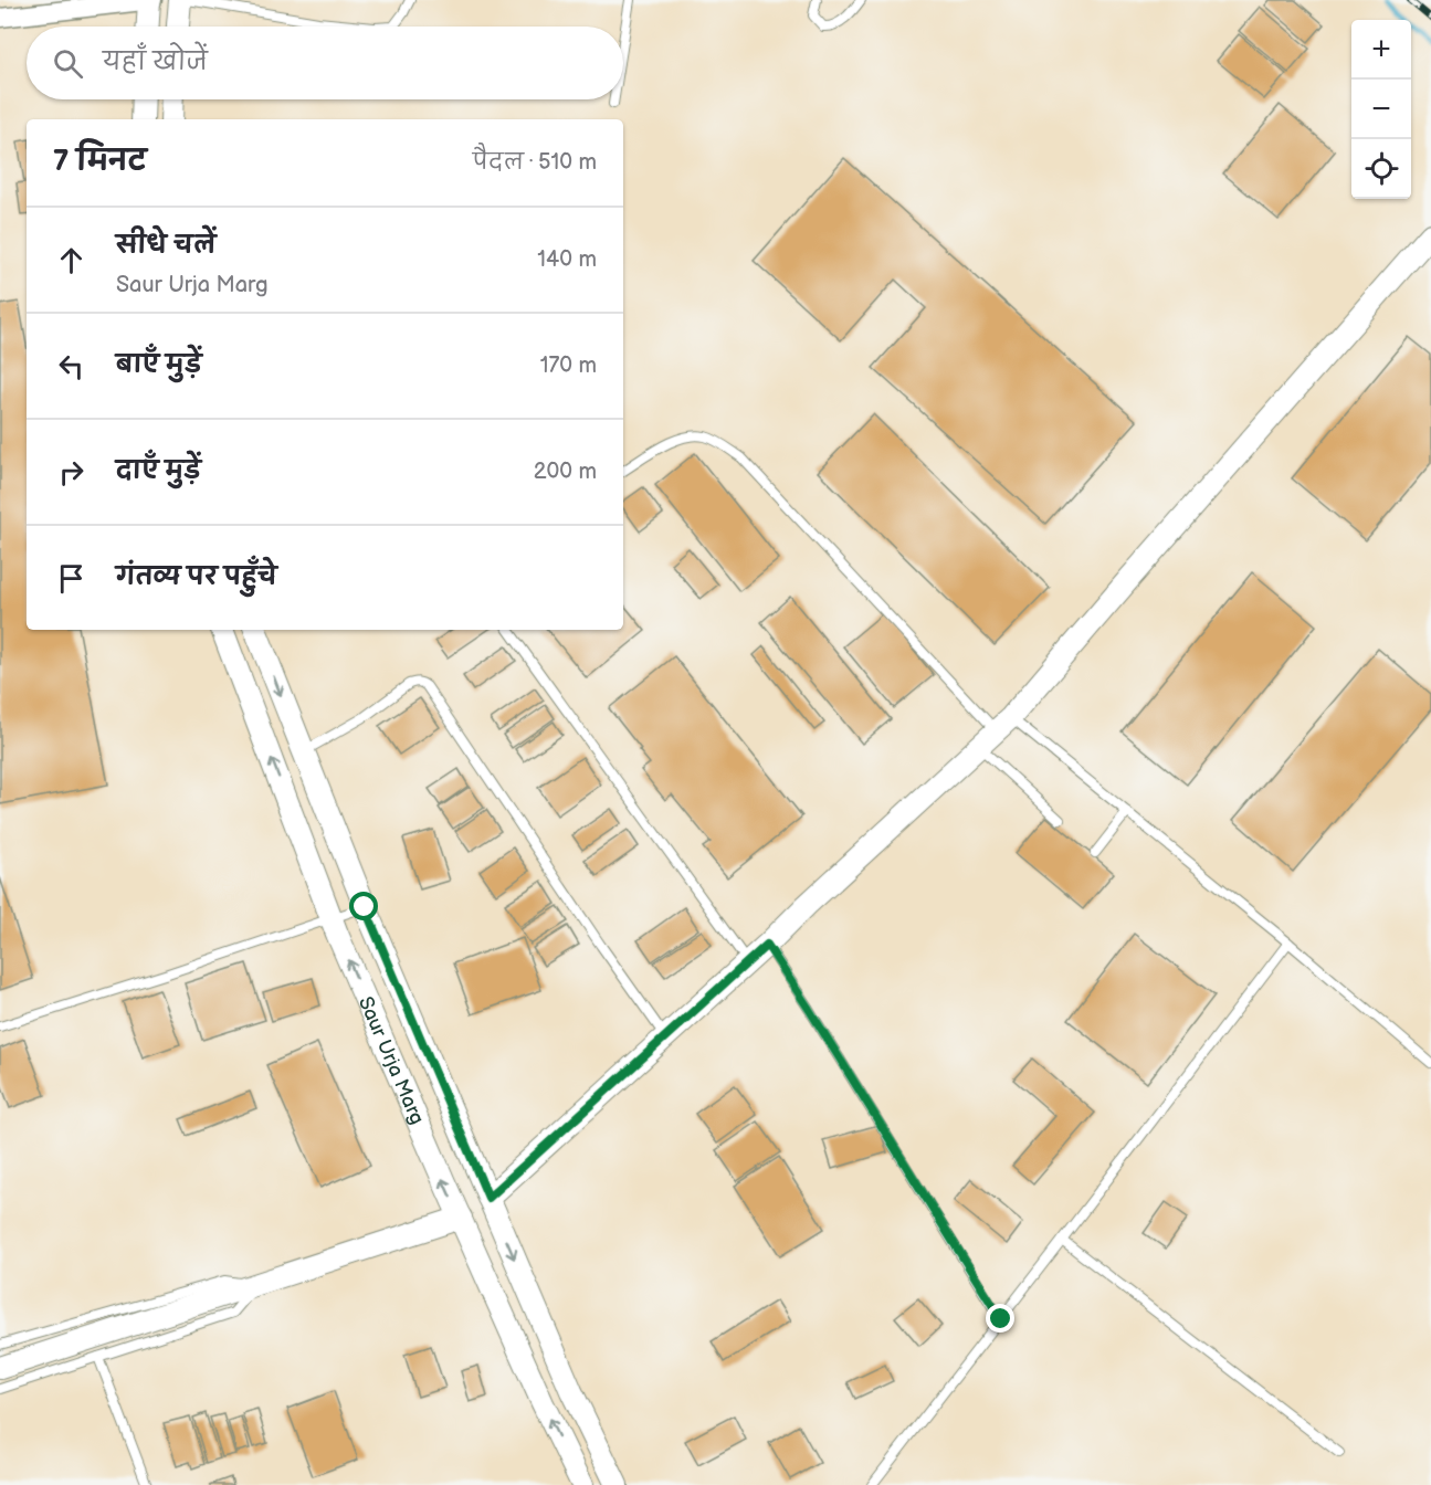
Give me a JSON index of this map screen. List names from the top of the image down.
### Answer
{
  "streets": {
    "street": ["Saur Urja Marg"]
  },
  "page": {
    "map_buttons": ["+", "−"],
    "search": "यहाँ खोजें",
    "heading": ["7 मिनट", "पैदल · 510 m"],
    "list": [
      ["सीधे चलें", "Saur Urja Marg", "140 m"],
      ["बाएँ मुड़ें", "170 m"],
      ["दाएँ मुड़ें", "200 m"],
      "गंतव्य पर पहुँचे"
    ]
  }
}
